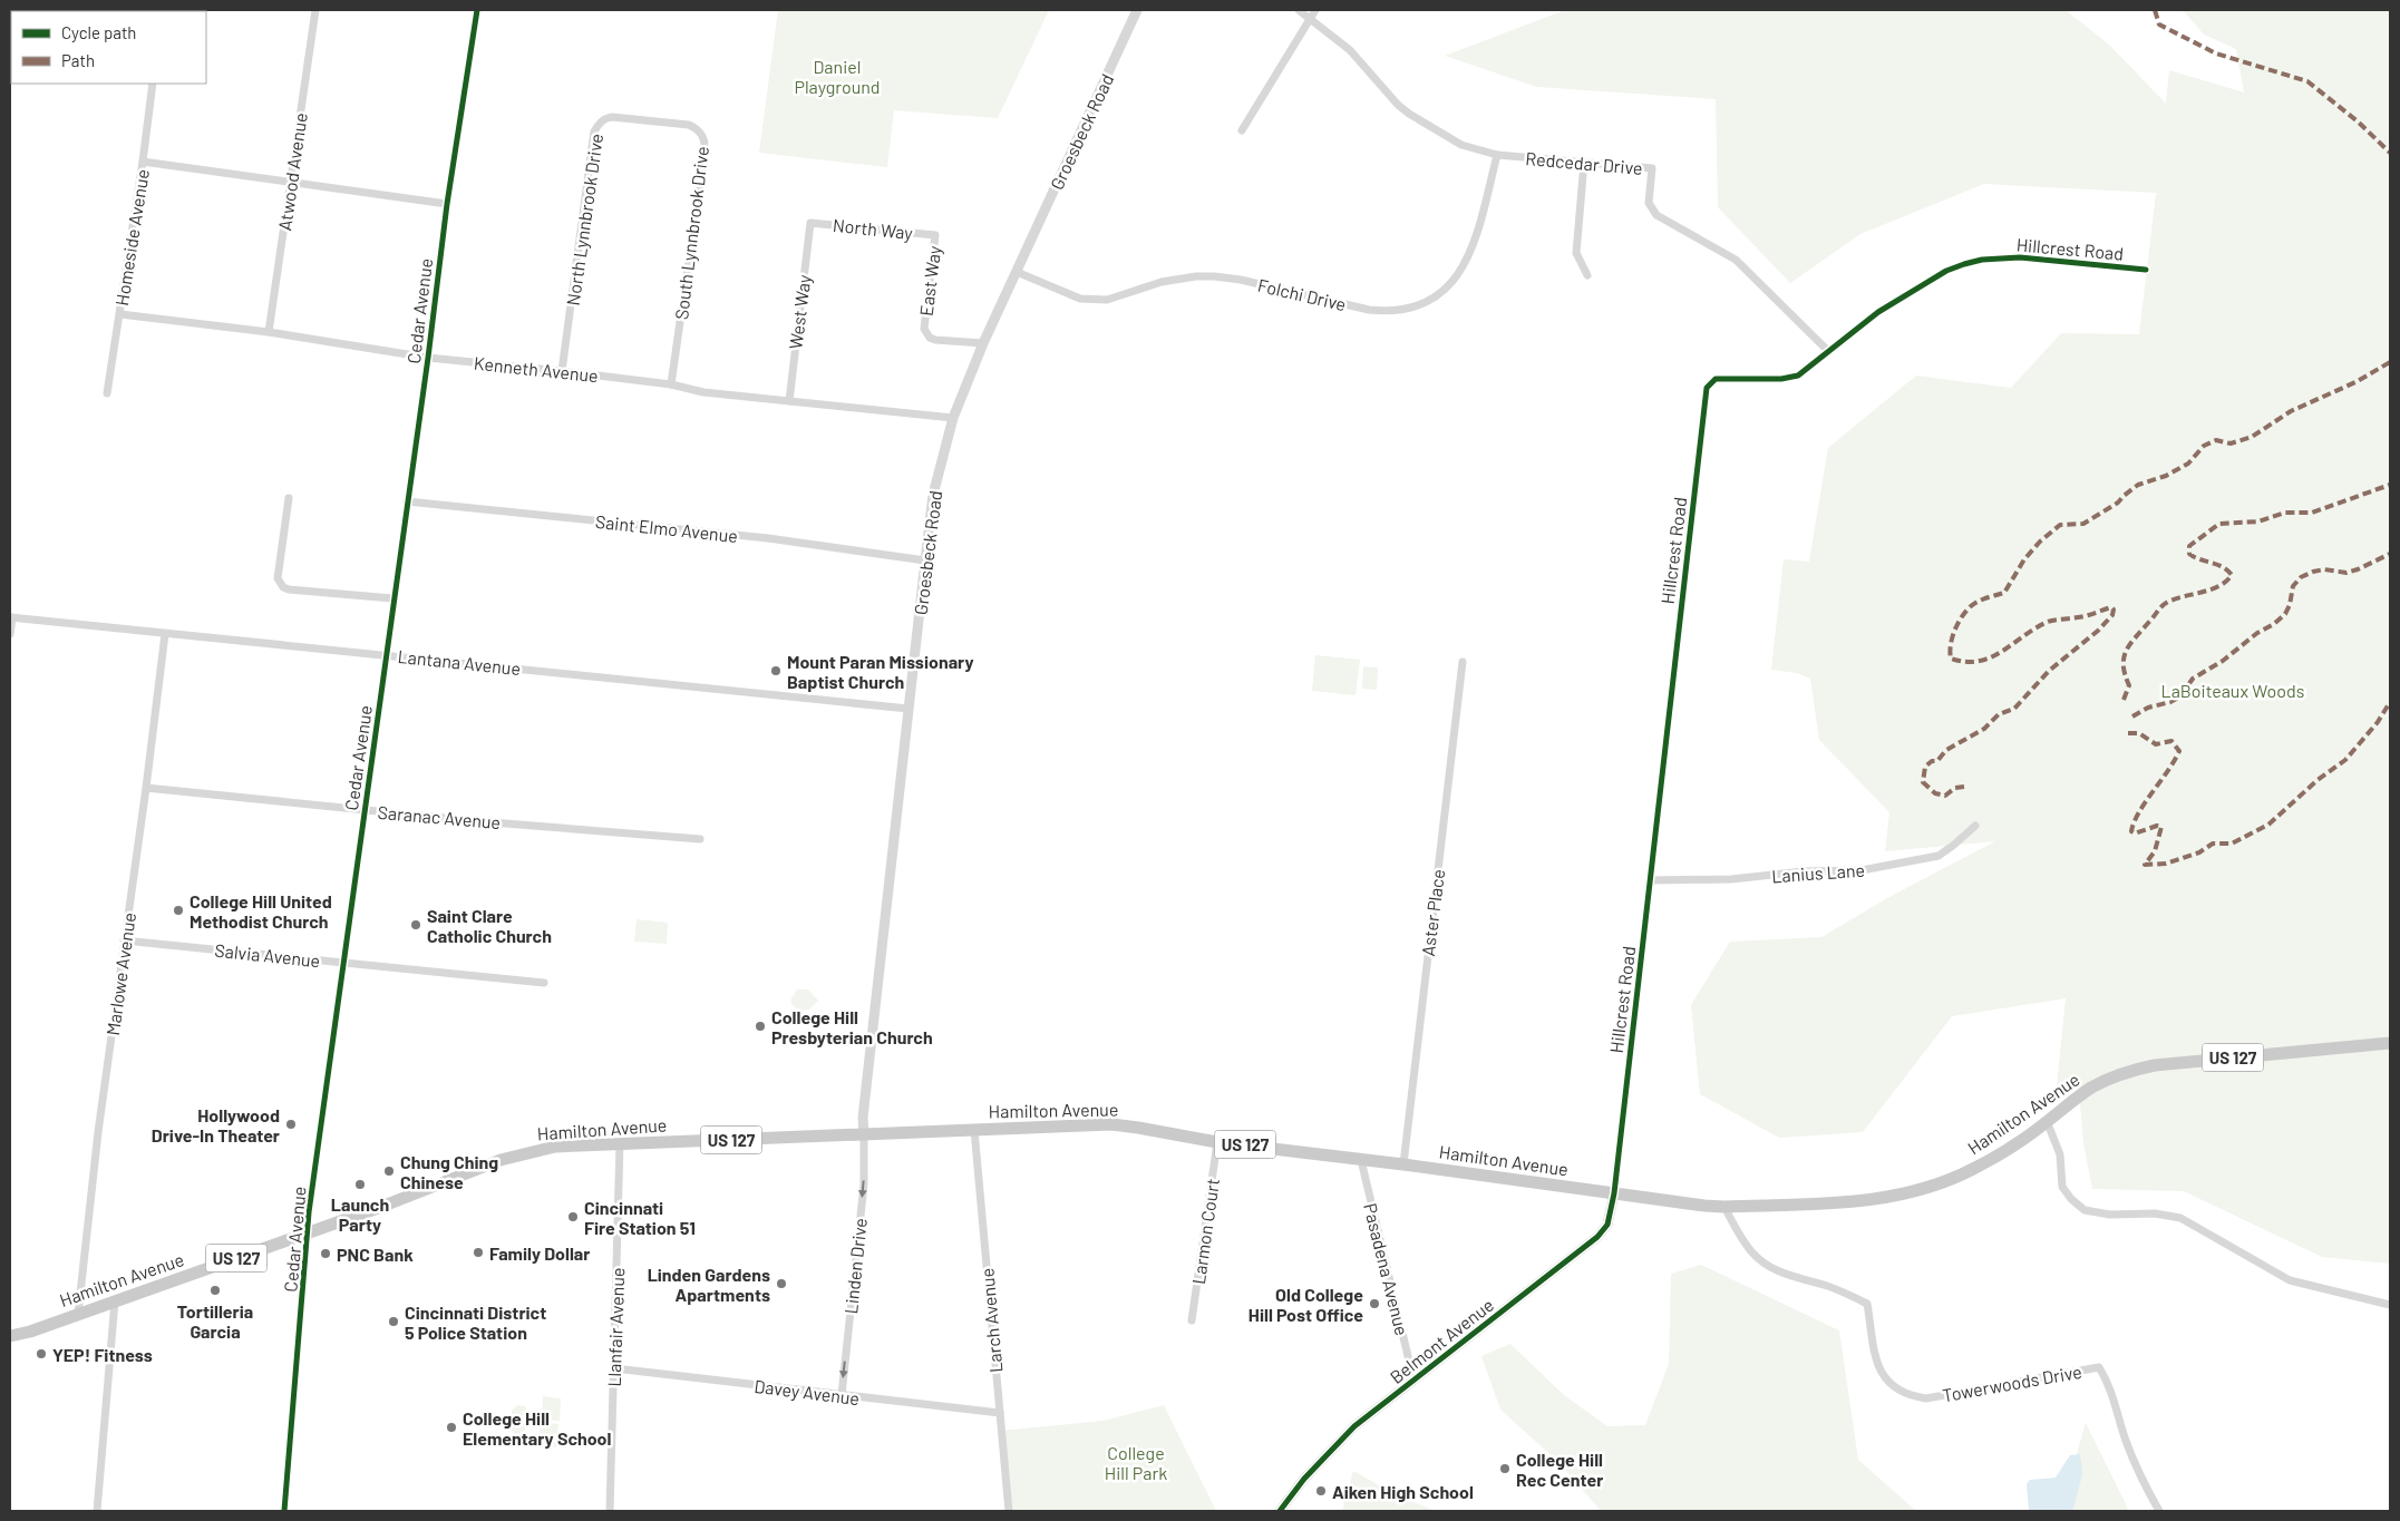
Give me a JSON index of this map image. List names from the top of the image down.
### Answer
{
  "streets": {
    "main road": ["US 127", "Hamilton Avenue"],
    "street": [
      "Groesbeck Road",
      "Redcedar Drive",
      "Atwood Avenue",
      "North Lynnbrook Drive",
      "North Way",
      "South Lynnbrook Drive",
      "Homeside Avenue",
      "Hillcrest Road",
      "East Way",
      "Folchi Drive",
      "Cedar Avenue",
      "West Way",
      "Kenneth Avenue",
      "Saint Elmo Avenue",
      "Lantana Avenue",
      "Saranac Avenue",
      "Lanius Lane",
      "Aster Place",
      "Salvia Avenue",
      "Marlowe Avenue",
      "Larmon Court",
      "Linden Drive",
      "Pasadena Avenue",
      "Larch Avenue",
      "Llanfair Avenue",
      "Belmont Avenue",
      "Towerwoods Drive",
      "Davey Avenue"
    ]
  },
  "crossings": [
    ["Groesbeck Road", "East Way"],
    ["Groesbeck Road", "Folchi Drive"],
    ["Groesbeck Road", "Kenneth Avenue"],
    ["Groesbeck Road", "Saint Elmo Avenue"],
    ["Groesbeck Road", "Lantana Avenue"],
    ["Groesbeck Road", "Hamilton Avenue"],
    ["Groesbeck Road", "Linden Drive"],
    ["Redcedar Drive", "Hillcrest Road"],
    ["Redcedar Drive", "Folchi Drive"],
    ["Atwood Avenue", "Kenneth Avenue"],
    ["North Lynnbrook Drive", "South Lynnbrook Drive"],
    ["North Lynnbrook Drive", "Kenneth Avenue"],
    ["North Way", "East Way"],
    ["North Way", "West Way"],
    ["South Lynnbrook Drive", "Kenneth Avenue"],
    ["Homeside Avenue", "Kenneth Avenue"],
    ["Hillcrest Road", "Lanius Lane"],
    ["Hillcrest Road", "Hamilton Avenue"],
    ["Hillcrest Road", "Belmont Avenue"],
    ["Cedar Avenue", "Kenneth Avenue"],
    ["Cedar Avenue", "Saint Elmo Avenue"],
    ["Cedar Avenue", "Lantana Avenue"],
    ["Cedar Avenue", "Saranac Avenue"],
    ["Cedar Avenue", "Salvia Avenue"],
    ["Cedar Avenue", "Hamilton Avenue"],
    ["West Way", "Kenneth Avenue"],
    ["Lantana Avenue", "Marlowe Avenue"],
    ["Saranac Avenue", "Marlowe Avenue"],
    ["Aster Place", "Hamilton Avenue"],
    ["Salvia Avenue", "Marlowe Avenue"],
    ["Marlowe Avenue", "Hamilton Avenue"],
    ["Hamilton Avenue", "Larmon Court"],
    ["Hamilton Avenue", "Linden Drive"],
    ["Hamilton Avenue", "Pasadena Avenue"],
    ["Hamilton Avenue", "Larch Avenue"],
    ["Hamilton Avenue", "Llanfair Avenue"],
    ["Hamilton Avenue", "Belmont Avenue"],
    ["Hamilton Avenue", "Towerwoods Drive"],
    ["Linden Drive", "Davey Avenue"],
    ["Pasadena Avenue", "Belmont Avenue"],
    ["Larch Avenue", "Davey Avenue"],
    ["Llanfair Avenue", "Davey Avenue"]
  ],
  "one_way": ["Linden Drive"],
  "parks": ["Daniel Playground", "LaBoiteaux Woods", "College Hill Park"],
  "places": [
    "Mount Paran Missionary Baptist Church",
    "College Hill United Methodist Church",
    "Saint Clare Catholic Church",
    "College Hill Presbyterian Church",
    "Hollywood Drive-In Theater",
    "Chung Ching Chinese",
    "Launch Party",
    "Cincinnati Fire Station 51",
    "Family Dollar",
    "PNC Bank",
    "Linden Gardens Apartments",
    "Tortilleria Garcia",
    "Old College Hill Post Office",
    "Cincinnati District 5 Police Station",
    "YEP! Fitness",
    "College Hill Elementary School",
    "College Hill Rec Center",
    "Aiken High School"
  ],
  "legend": ["Cycle path", "Path"]
}
